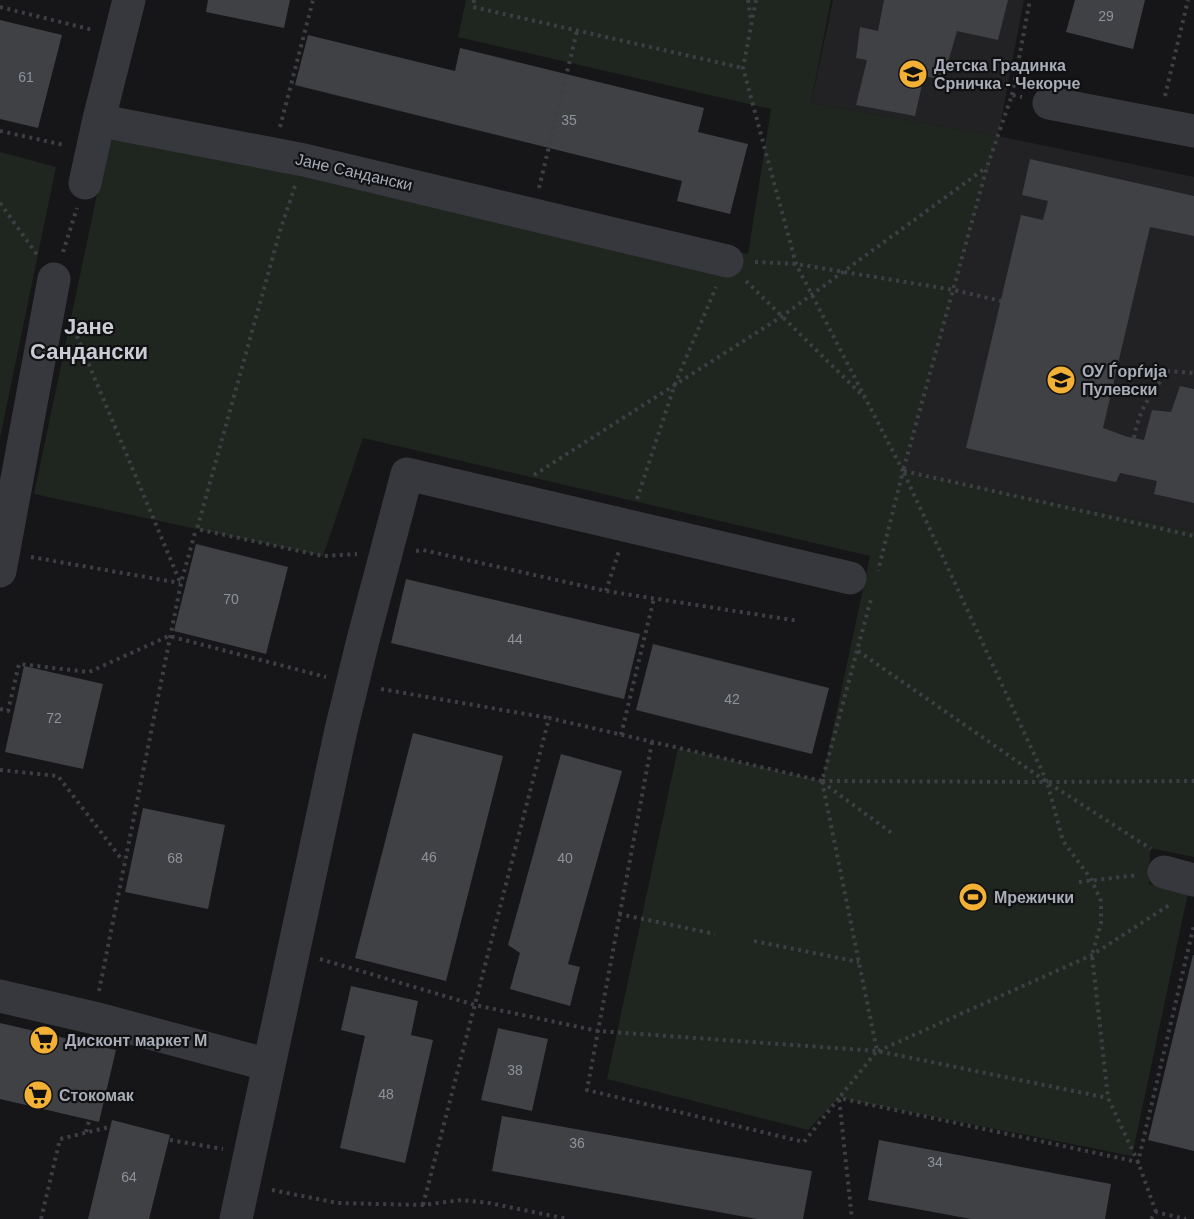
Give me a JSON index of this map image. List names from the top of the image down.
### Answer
{
  "streets": {
    "street": ["Јане Сандански"]
  },
  "districts": ["Јане Сандански"],
  "places": {
    "school or university": ["Детска Градинка Срничка - Чекорче", "ОУ Ѓорѓија Пулевски"],
    "sports": ["Мрежички"],
    "supermarket": ["Дисконт маркет М", "Стокомак"]
  },
  "house_numbers": [
    "29",
    "61",
    "35",
    "70",
    "44",
    "42",
    "72",
    "46",
    "68",
    "40",
    "38",
    "48",
    "36",
    "34",
    "64"
  ]
}
